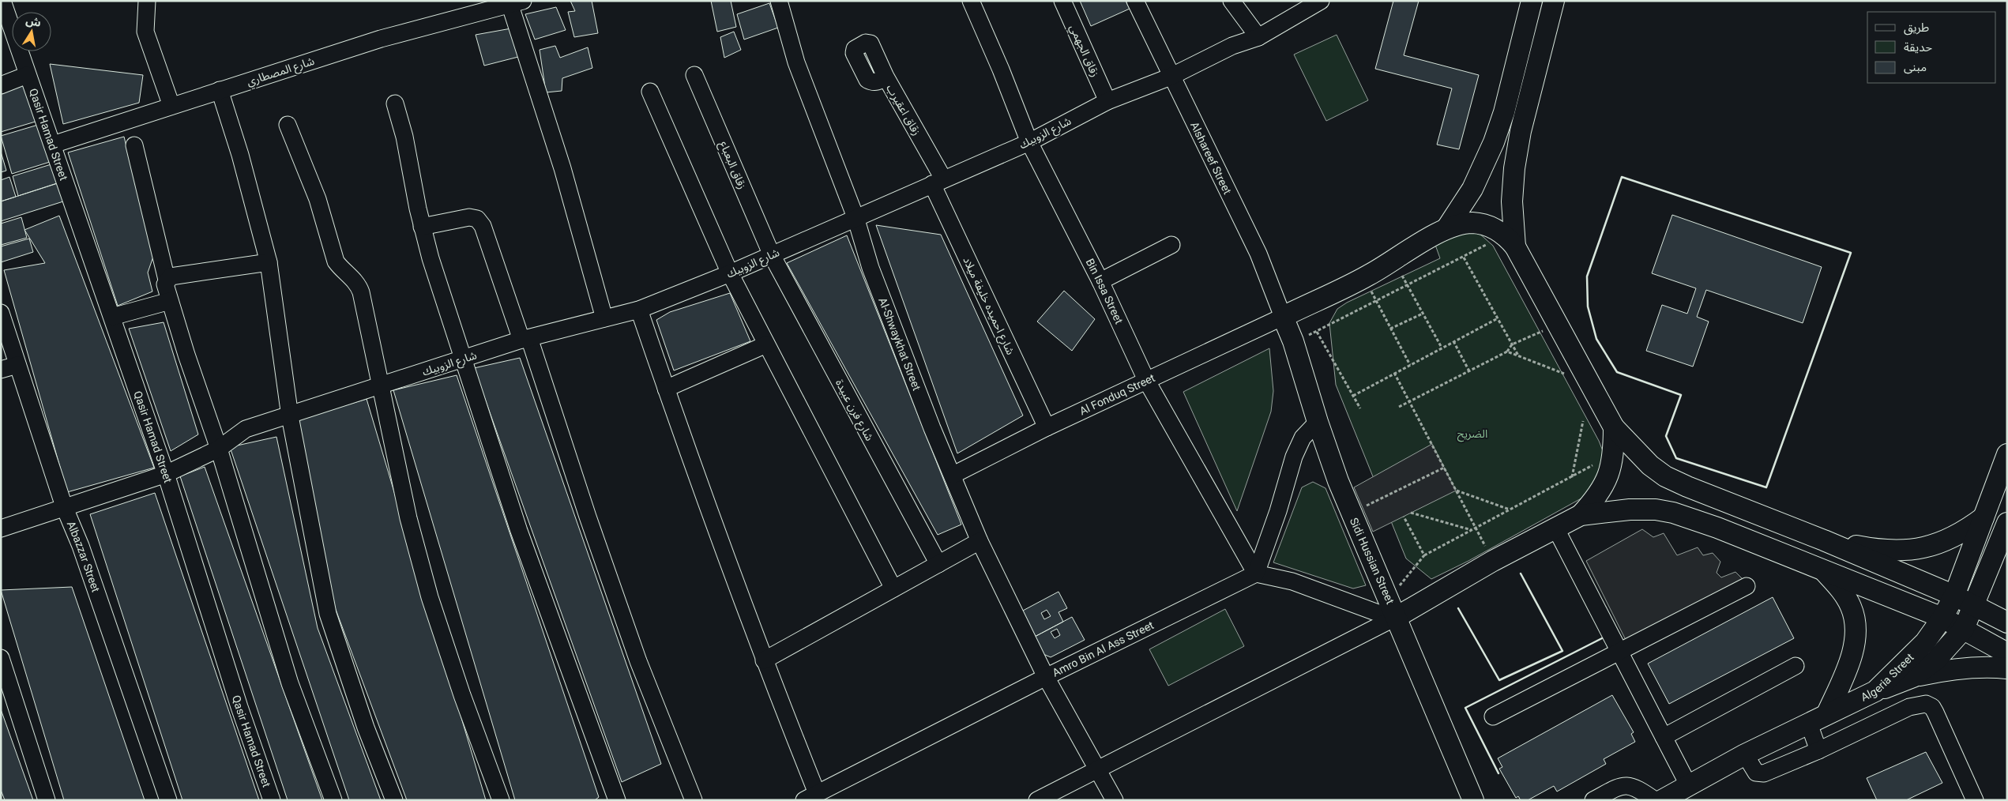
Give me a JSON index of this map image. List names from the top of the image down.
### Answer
{
  "streets": {
    "main road": ["Sidi Hussian Street", "Algeria Street"],
    "street": [
      "زقاق الجهمي",
      "شارع المصطاري",
      "زقاق اعقيرب",
      "شارع الزوبيك",
      "Qasir Hamad Street",
      "Alshareef Street",
      "زقاق البعباع",
      "Bin Issa Street",
      "شارع احميده خليفة ميلاد",
      "Al-Shwaykhat Street",
      "Al Fonduq Street",
      "شارع فرن عبيدة",
      "Albazzar Street",
      "Amro Bin Al Ass Street"
    ]
  },
  "crossings": [
    ["زقاق الجهمي", "شارع الزوبيك"],
    ["شارع المصطاري", "Qasir Hamad Street"],
    ["زقاق اعقيرب", "شارع الزوبيك"],
    ["زقاق اعقيرب", "شارع احميده خليفة ميلاد"],
    ["شارع الزوبيك", "Qasir Hamad Street"],
    ["شارع الزوبيك", "Alshareef Street"],
    ["شارع الزوبيك", "زقاق البعباع"],
    ["شارع الزوبيك", "Bin Issa Street"],
    ["شارع الزوبيك", "شارع احميده خليفة ميلاد"],
    ["شارع الزوبيك", "Al-Shwaykhat Street"],
    ["شارع الزوبيك", "شارع فرن عبيدة"],
    ["شارع الزوبيك", "Albazzar Street"],
    ["Alshareef Street", "Al Fonduq Street"],
    ["Alshareef Street", "Sidi Hussian Street"],
    ["زقاق البعباع", "شارع فرن عبيدة"],
    ["Bin Issa Street", "Al Fonduq Street"],
    ["Bin Issa Street", "Amro Bin Al Ass Street"],
    ["شارع احميده خليفة ميلاد", "Al Fonduq Street"],
    ["Al-Shwaykhat Street", "Al Fonduq Street"],
    ["Al-Shwaykhat Street", "Amro Bin Al Ass Street"],
    ["Al Fonduq Street", "Sidi Hussian Street"]
  ],
  "parks": ["الضريح"],
  "legend": ["طريق", "حديقة", "مبنى"],
  "north": "top"
}
